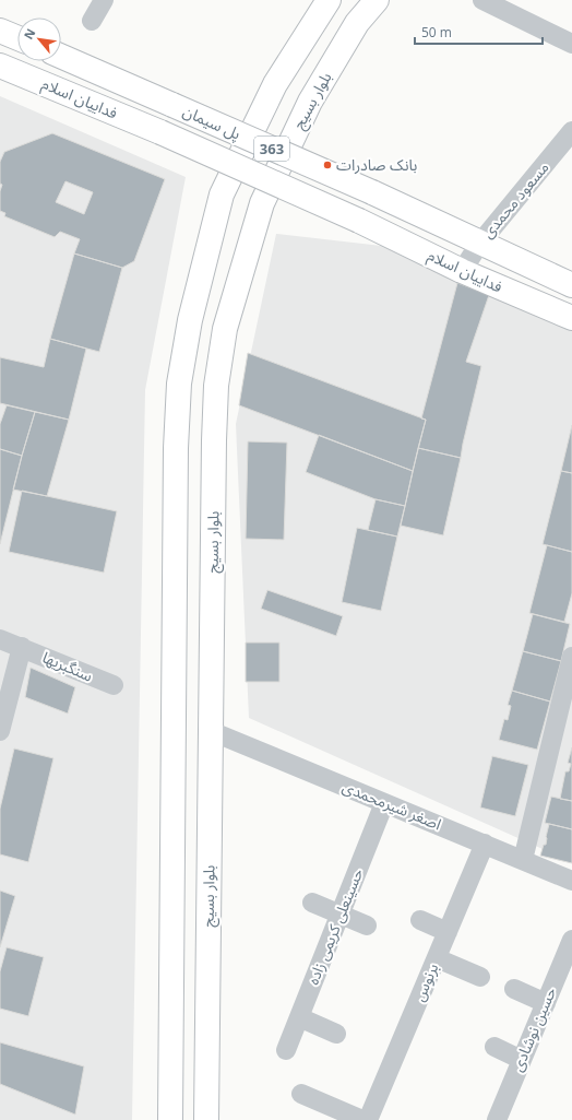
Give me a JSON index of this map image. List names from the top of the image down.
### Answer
{
  "streets": {
    "main road": [
      "فداییان اسلام",
      "بلوار بسیج",
      "پل سیمان",
      "363"
    ],
    "street": [
      "مسعود محمدی",
      "سنگبریها",
      "اصغر شیرمحمدی",
      "حسینعلی کریمی زاده",
      "برنوس",
      "حسین نوشادی"
    ]
  },
  "crossings": [
    ["فداییان اسلام", "پل سیمان"],
    ["فداییان اسلام", "مسعود محمدی"],
    ["بلوار بسیج", "اصغر شیرمحمدی"],
    ["پل سیمان", "363"],
    ["پل سیمان", "مسعود محمدی"],
    ["363", "مسعود محمدی"],
    ["اصغر شیرمحمدی", "حسینعلی کریمی زاده"],
    ["اصغر شیرمحمدی", "برنوس"]
  ],
  "places": ["بانک صادرات"],
  "scale_bar": "50 m",
  "north": "top left"
}
